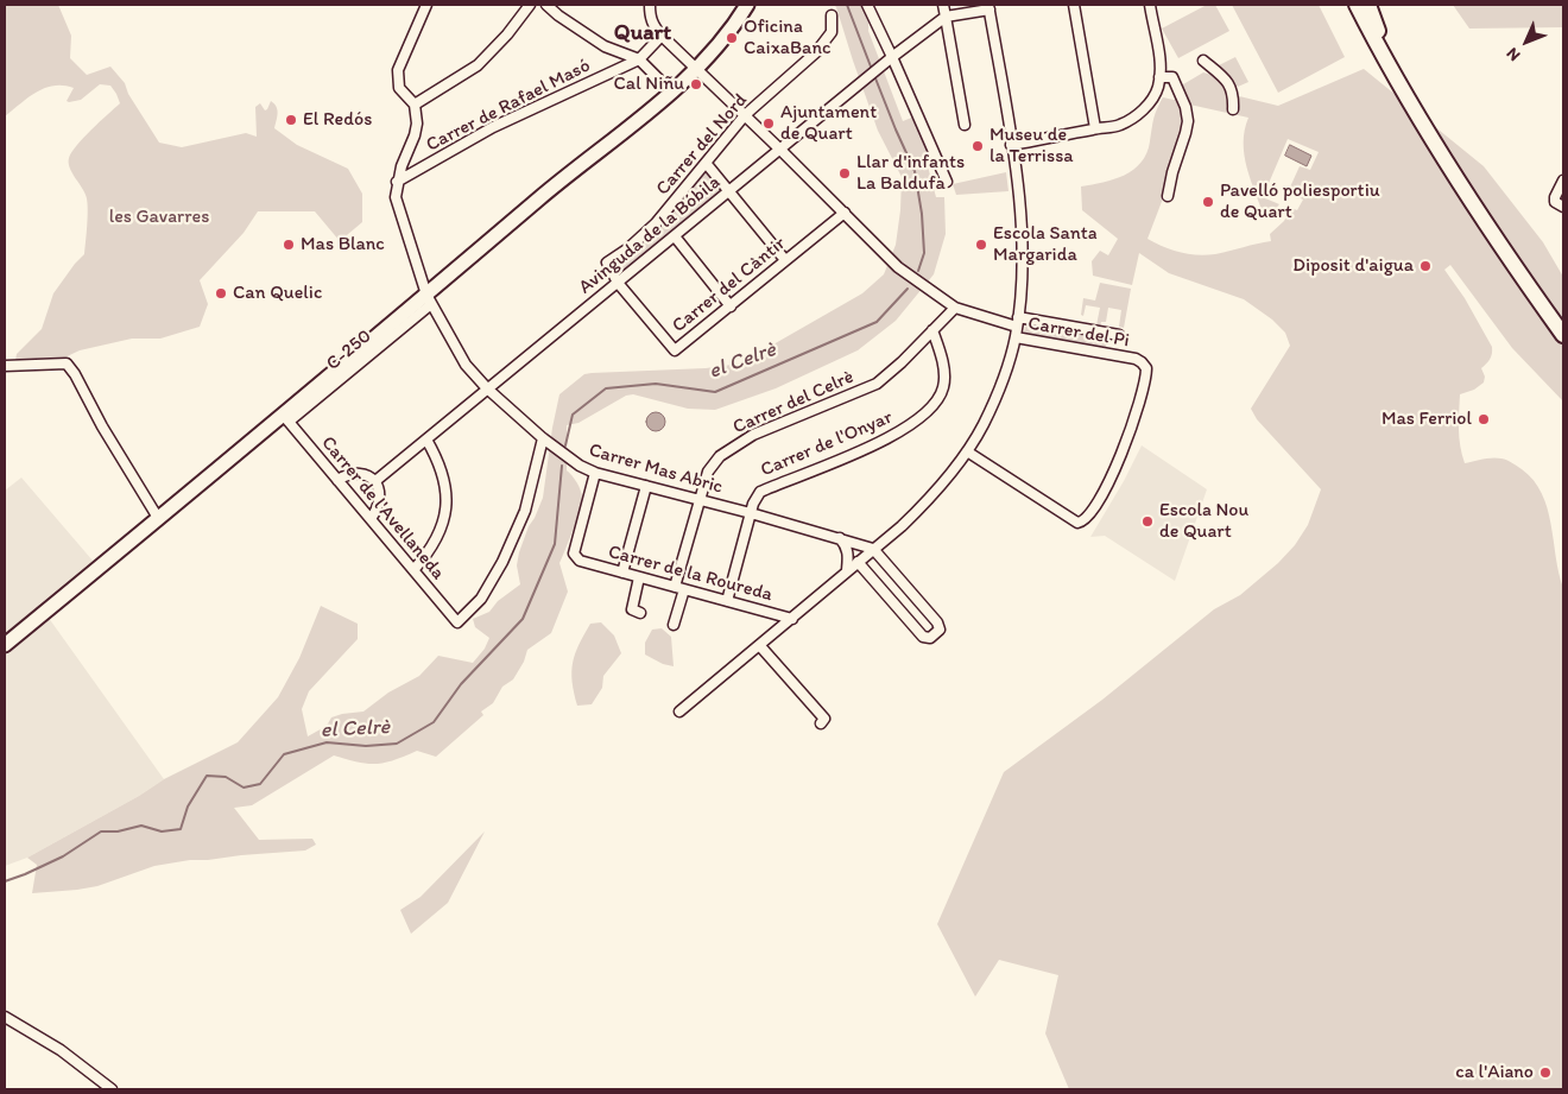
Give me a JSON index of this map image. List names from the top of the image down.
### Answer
{
  "streets": {
    "main road": ["C-250"],
    "street": [
      "Carrer de Rafael Masó",
      "Carrer del Nord",
      "Avinguda de la Bóbila",
      "Carrer del Càntir",
      "Carrer del Pi",
      "Carrer del Celrè",
      "Carrer de l'Onyar",
      "Carrer Mas Abric",
      "Carrer de l'Avellaneda",
      "Carrer de la Roureda"
    ]
  },
  "crossings": [
    ["Carrer de Rafael Masó", "Carrer del Pi"],
    ["Carrer de Rafael Masó", "Carrer Mas Abric"],
    ["Carrer del Nord", "Avinguda de la Bóbila"],
    ["Carrer del Nord", "Carrer del Càntir"],
    ["Carrer del Nord", "Carrer del Pi"],
    ["Avinguda de la Bóbila", "Carrer del Càntir"],
    ["Avinguda de la Bóbila", "Carrer del Pi"],
    ["Avinguda de la Bóbila", "Carrer Mas Abric"],
    ["Carrer del Càntir", "Carrer del Pi"],
    ["Carrer del Pi", "C-250"],
    ["Carrer del Pi", "Carrer del Celrè"],
    ["C-250", "Carrer Mas Abric"],
    ["C-250", "Carrer de l'Avellaneda"],
    ["Carrer del Celrè", "Carrer de l'Onyar"],
    ["Carrer del Celrè", "Carrer Mas Abric"],
    ["Carrer del Celrè", "Carrer de la Roureda"],
    ["Carrer de l'Onyar", "Carrer Mas Abric"],
    ["Carrer de l'Onyar", "Carrer de la Roureda"],
    ["Carrer Mas Abric", "Carrer de l'Avellaneda"],
    ["Carrer Mas Abric", "Carrer de la Roureda"]
  ],
  "districts": ["Quart"],
  "water": ["el Celrè"],
  "parks": ["les Gavarres"],
  "places": [
    "Oficina CaixaBanc",
    "Cal Niñu",
    "El Redós",
    "Ajuntament de Quart",
    "Museu de la Terrissa",
    "Llar d'infants La Baldufa",
    "Pavelló poliesportiu de Quart",
    "Mas Blanc",
    "Escola Santa Margarida",
    "Diposit d'aigua",
    "Can Quelic",
    "Mas Ferriol",
    "Escola Nou de Quart",
    "ca l'Aiano"
  ],
  "north": "bottom left"
}
